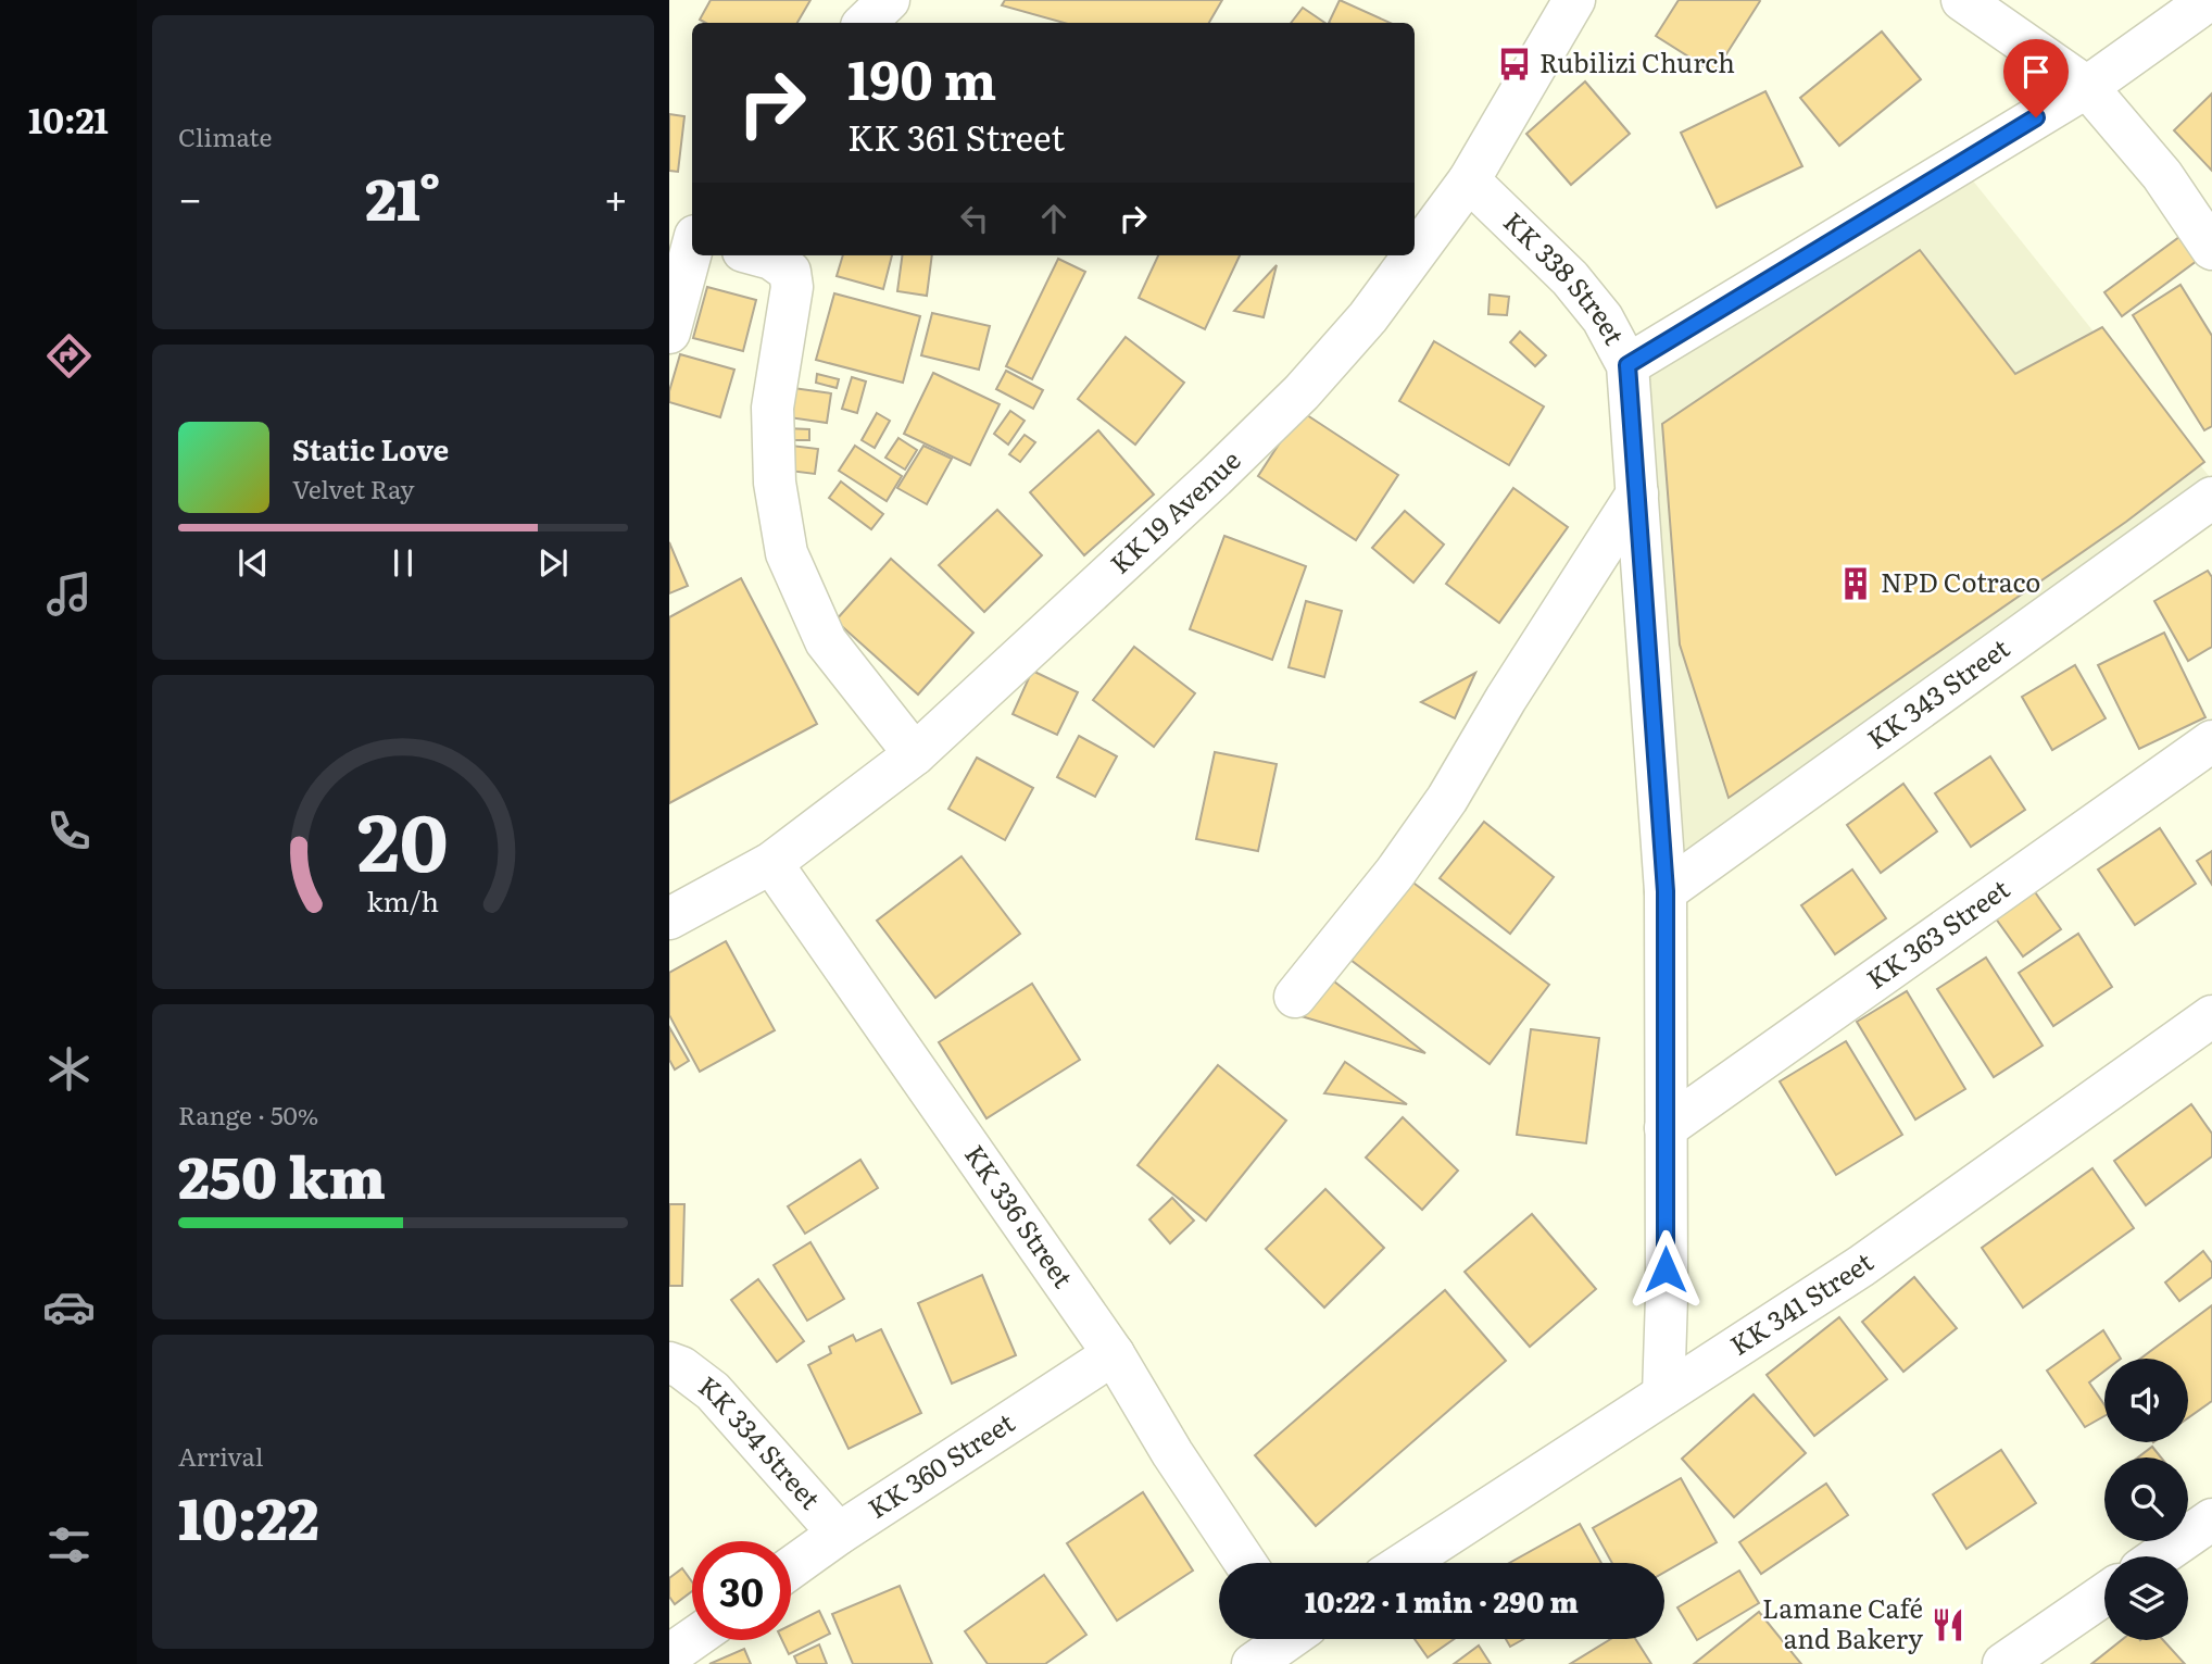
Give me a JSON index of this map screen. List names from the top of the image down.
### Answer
{
  "streets": {
    "street": [
      "KK 338 Street",
      "KK 19 Avenue",
      "KK 343 Street",
      "KK 363 Street",
      "KK 336 Street",
      "KK 341 Street",
      "KK 334 Street",
      "KK 360 Street"
    ]
  },
  "crossings": [
    ["KK 338 Street", "KK 19 Avenue"],
    ["KK 338 Street", "KK 343 Street"],
    ["KK 338 Street", "KK 363 Street"],
    ["KK 338 Street", "KK 341 Street"],
    ["KK 19 Avenue", "KK 336 Street"],
    ["KK 336 Street", "KK 360 Street"],
    ["KK 334 Street", "KK 360 Street"]
  ],
  "places": {
    "bus stop": ["Rubilizi Church"],
    "building": ["NPD Cotraco"],
    "restaurant": ["Lamane Café and Bakery"]
  },
  "page": {
    "tabs": "10:21",
    "tile": [
      "Climate",
      ["Range · 50%", "250 km"],
      ["Arrival", "10:22"]
    ],
    "turn": ["190 m", "KK 361 Street"],
    "heat": ["−", "21°", "+"],
    "song": ["Static Love", "Velvet Ray"],
    "limit": "30",
    "trip": "10:22 · 1 min · 290 m",
    "gauge": ["20", "km/h"]
  }
}
